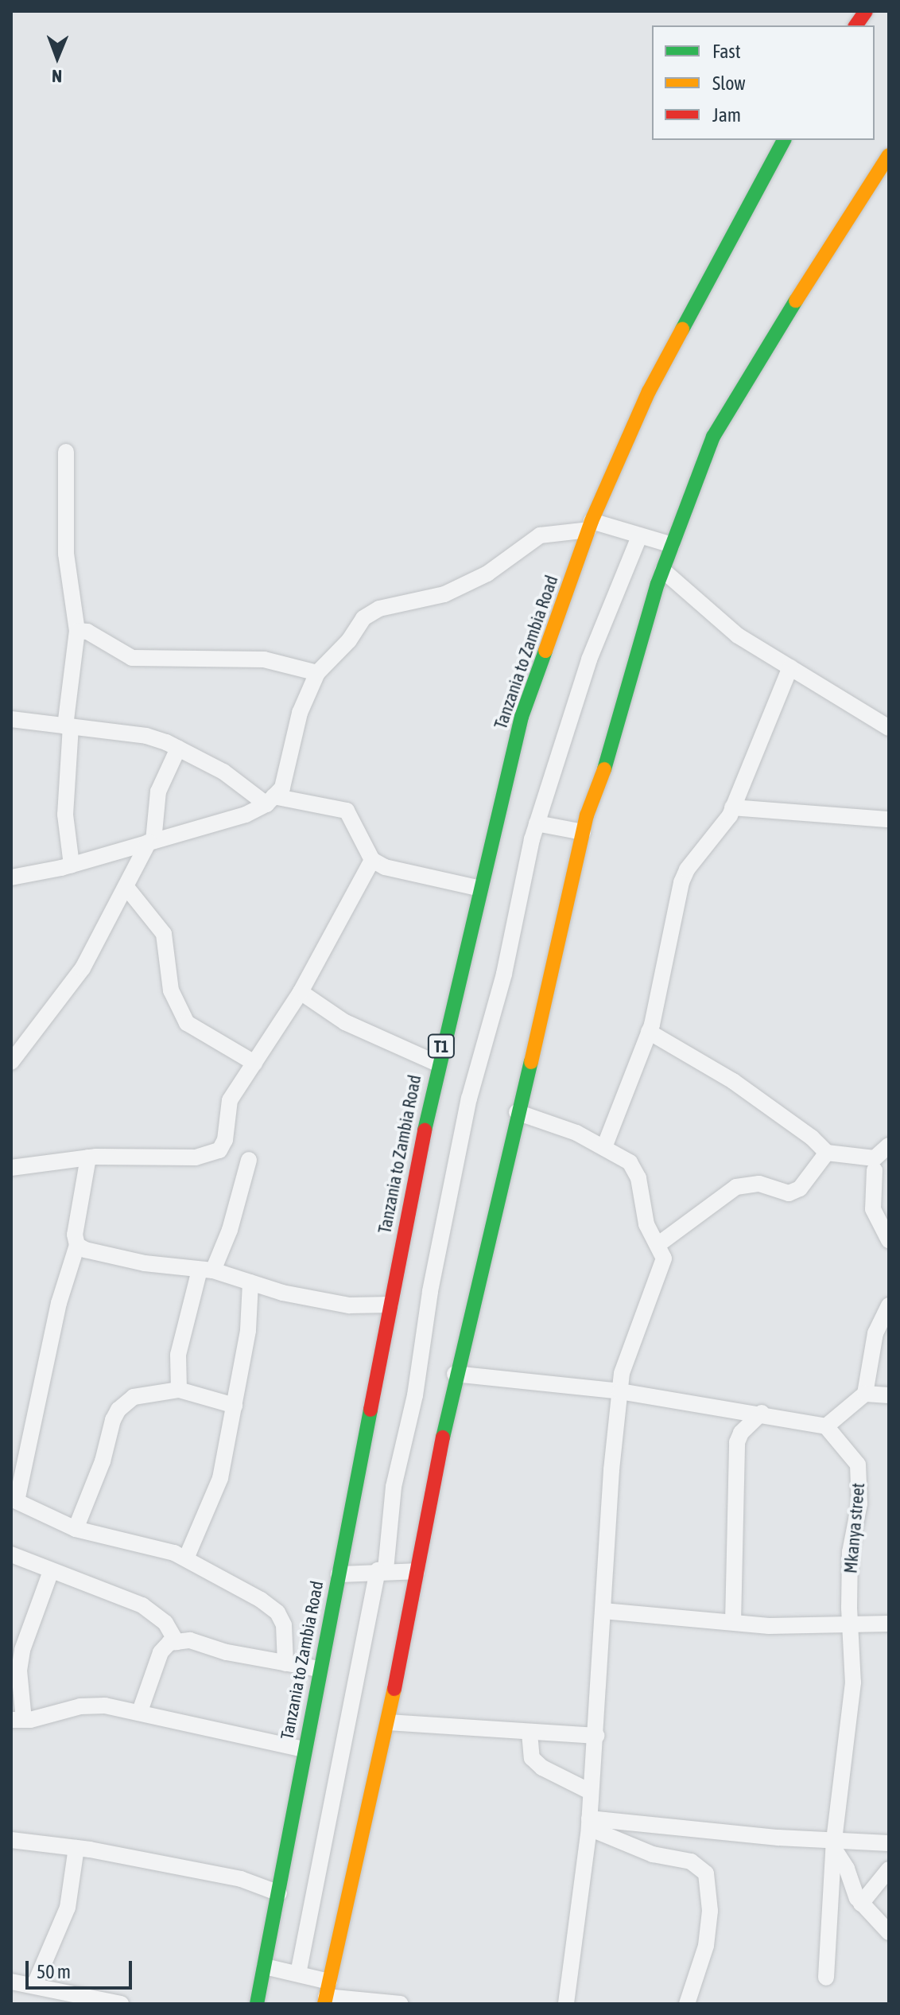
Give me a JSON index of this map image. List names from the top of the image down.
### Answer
{
  "streets": {
    "main road": ["Tanzania to Zambia Road", "T1"],
    "street": ["Mkanya street"]
  },
  "legend": ["Fast", "Slow", "Jam"],
  "scale_bar": "50 m",
  "north": "bottom"
}
